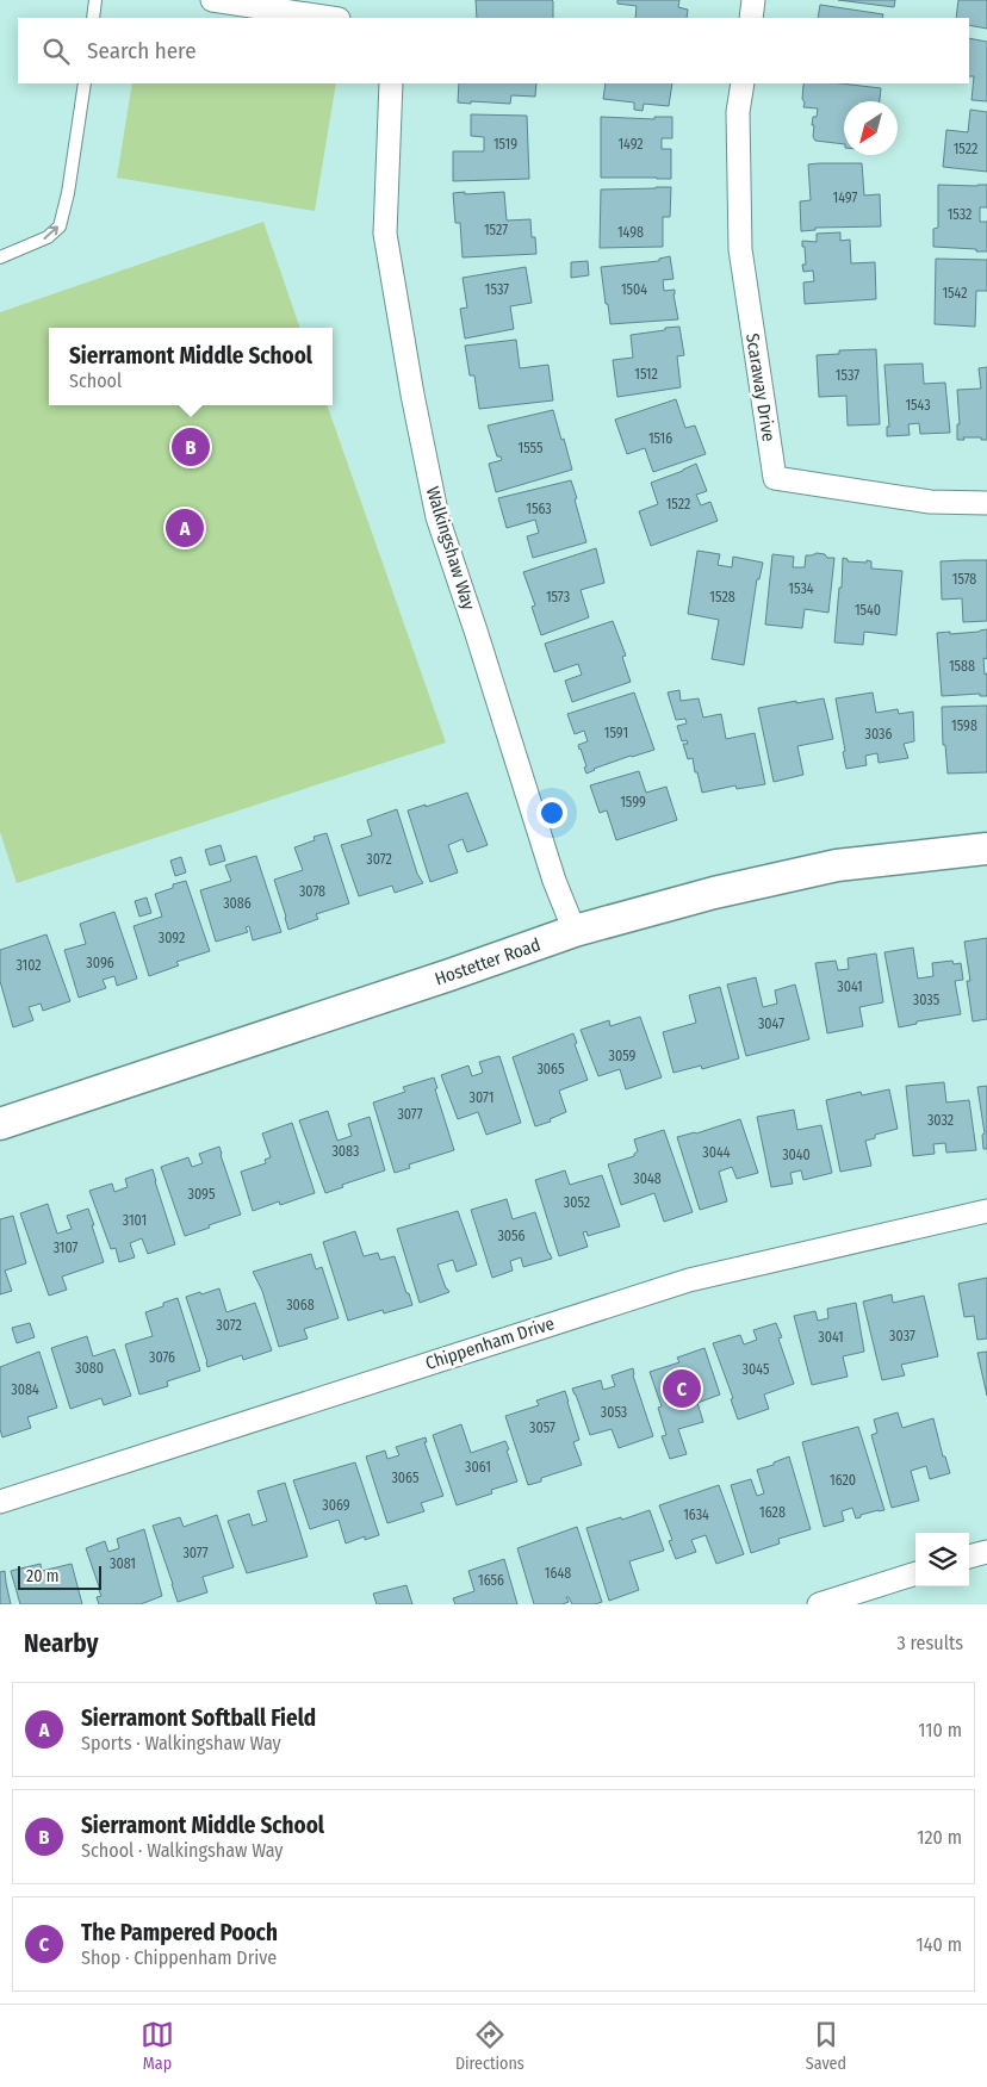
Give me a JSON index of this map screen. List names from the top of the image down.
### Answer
{
  "streets": {
    "main road": ["Hostetter Road"],
    "street": ["Scaraway Drive", "Walkingshaw Way", "Chippenham Drive"]
  },
  "crossings": [
    ["Walkingshaw Way", "Hostetter Road"]
  ],
  "house_numbers": [
    "1519",
    "1492",
    "1522",
    "1497",
    "1532",
    "1527",
    "1498",
    "1537",
    "1504",
    "1542",
    "1512",
    "1537",
    "1543",
    "1516",
    "1555",
    "1522",
    "1563",
    "1578",
    "1534",
    "1573",
    "1528",
    "1540",
    "1588",
    "1598",
    "1591",
    "3036",
    "1599",
    "3072",
    "3078",
    "3086",
    "3092",
    "3096",
    "3102",
    "3041",
    "3035",
    "3047",
    "3059",
    "3065",
    "3071",
    "3077",
    "3032",
    "3083",
    "3044",
    "3040",
    "3048",
    "3095",
    "3052",
    "3101",
    "3056",
    "3107",
    "3068",
    "3072",
    "3037",
    "3041",
    "3076",
    "3080",
    "3045",
    "3084",
    "3053",
    "3057",
    "3061",
    "3065",
    "1620",
    "3069",
    "1628",
    "1634",
    "3077",
    "3081",
    "1648",
    "1656"
  ],
  "scale_bar": "20 m",
  "north": "bottom left",
  "page": {
    "search": "Search here",
    "popup": ["Sierramont Middle School", "School"],
    "pins": ["B", "A", "C"],
    "scale": "20 m",
    "heading": ["Nearby", "3 results"],
    "list": [
      {
        "mark": "A",
        "name": "Sierramont Softball Field",
        "note": "Sports · Walkingshaw Way",
        "value": "110 m"
      },
      {
        "mark": "B",
        "name": "Sierramont Middle School",
        "note": "School · Walkingshaw Way",
        "value": "120 m"
      },
      {
        "mark": "C",
        "name": "The Pampered Pooch",
        "note": "Shop · Chippenham Drive",
        "value": "140 m"
      }
    ],
    "nav": ["Map", "Directions", "Saved"]
  }
}
